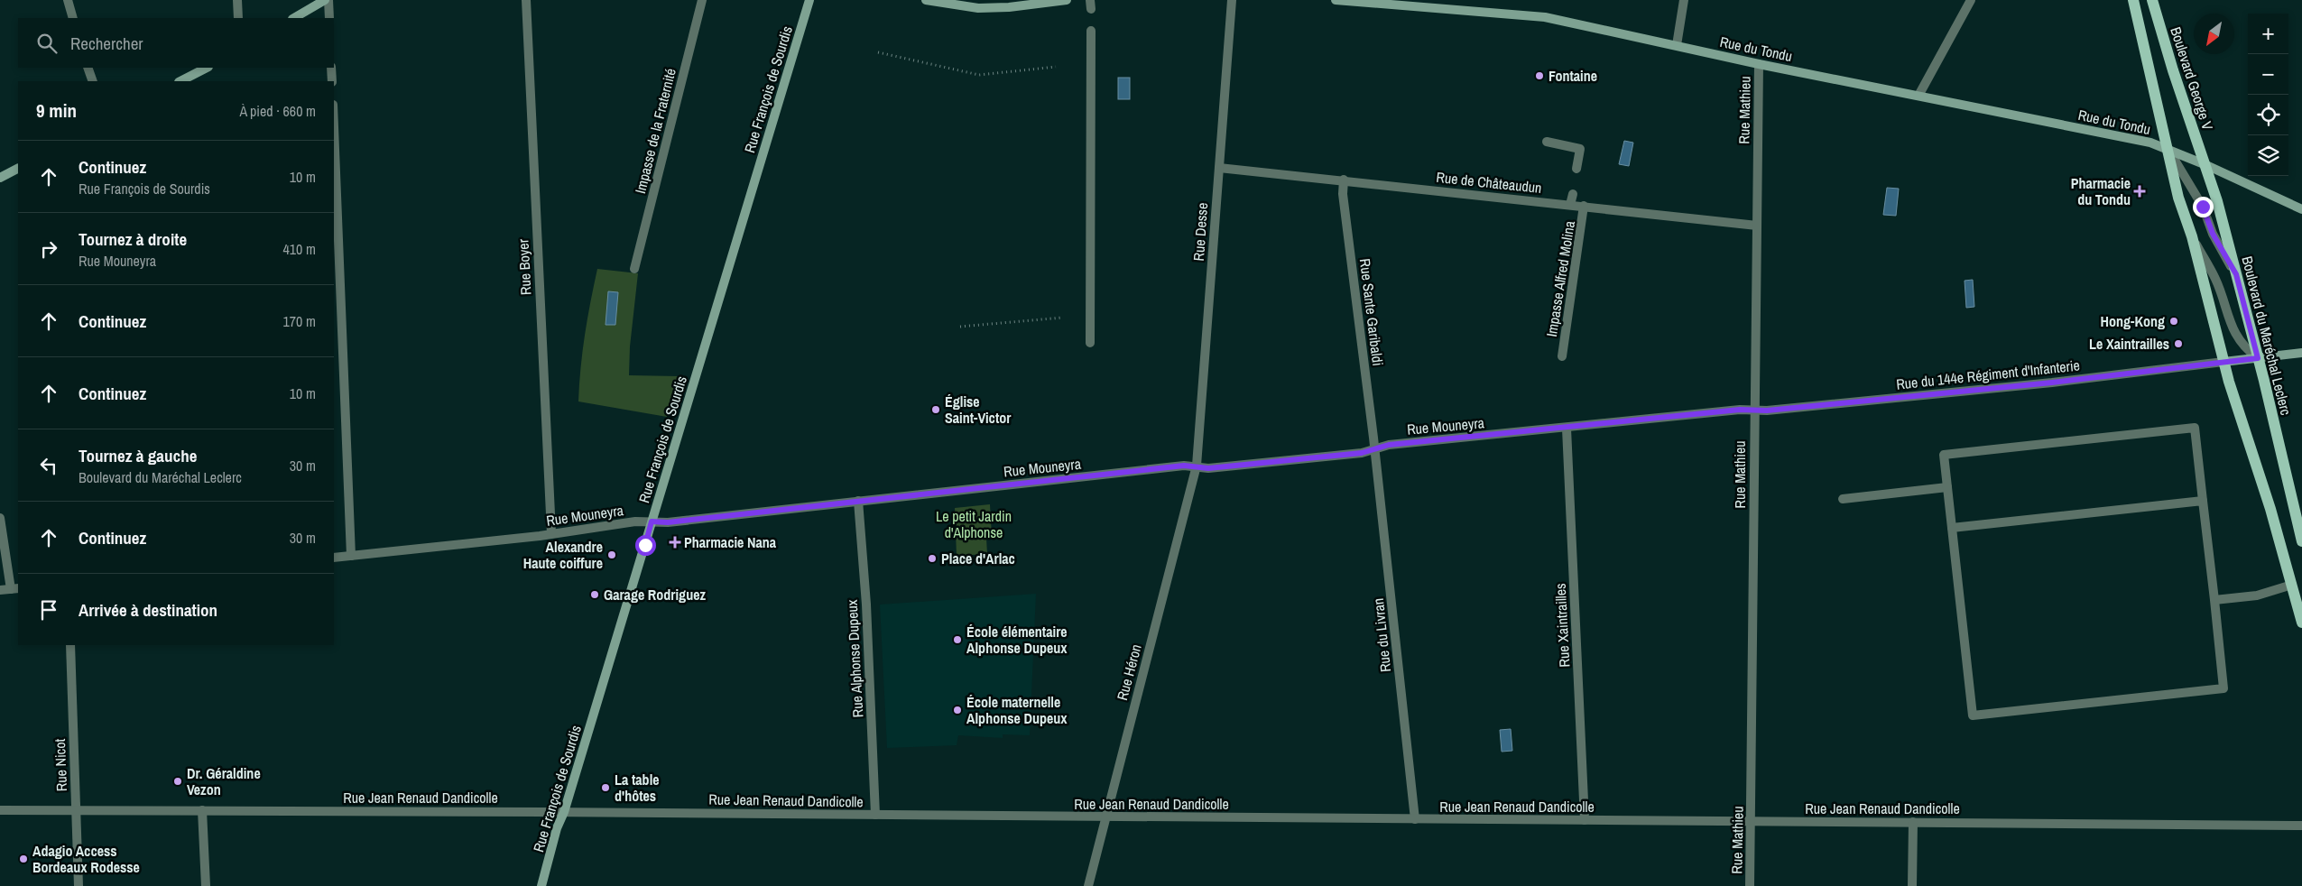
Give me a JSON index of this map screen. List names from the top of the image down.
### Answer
{
  "streets": {
    "main road": ["Boulevard George V", "Boulevard du Maréchal Leclerc"],
    "street": [
      "Rue du Tondu",
      "Rue François de Sourdis",
      "Rue Mathieu",
      "Impasse de la Fraternité",
      "Rue de Châteaudun",
      "Rue Desse",
      "Rue Boyer",
      "Impasse Alfred Molina",
      "Rue Sante Garibaldi",
      "Rue du 144e Régiment d'Infanterie",
      "Rue Mouneyra",
      "Rue Xaintrailles",
      "Rue du Livran",
      "Rue Alphonse Dupeux",
      "Rue Héron",
      "Rue Nicot",
      "Rue Jean Renaud Dandicolle"
    ]
  },
  "crossings": [
    ["Rue du Tondu", "Boulevard George V"],
    ["Rue du Tondu", "Rue Mathieu"],
    ["Rue du Tondu", "Boulevard du Maréchal Leclerc"],
    ["Boulevard George V", "Boulevard du Maréchal Leclerc"],
    ["Rue François de Sourdis", "Rue Mouneyra"],
    ["Rue François de Sourdis", "Rue Jean Renaud Dandicolle"],
    ["Rue Mathieu", "Rue de Châteaudun"],
    ["Rue Mathieu", "Rue du 144e Régiment d'Infanterie"],
    ["Rue Mathieu", "Rue Mouneyra"],
    ["Rue Mathieu", "Rue Jean Renaud Dandicolle"],
    ["Rue de Châteaudun", "Rue Desse"],
    ["Rue de Châteaudun", "Impasse Alfred Molina"],
    ["Rue de Châteaudun", "Rue Sante Garibaldi"],
    ["Rue Desse", "Rue Mouneyra"],
    ["Rue Desse", "Rue Héron"],
    ["Rue Boyer", "Rue Mouneyra"],
    ["Rue Sante Garibaldi", "Rue Mouneyra"],
    ["Rue Sante Garibaldi", "Rue du Livran"],
    ["Rue du 144e Régiment d'Infanterie", "Rue Mouneyra"],
    ["Rue Mouneyra", "Rue Xaintrailles"],
    ["Rue Mouneyra", "Rue du Livran"],
    ["Rue Mouneyra", "Rue Alphonse Dupeux"],
    ["Rue Mouneyra", "Rue Héron"],
    ["Rue Xaintrailles", "Rue Jean Renaud Dandicolle"],
    ["Rue du Livran", "Rue Jean Renaud Dandicolle"],
    ["Rue Alphonse Dupeux", "Rue Jean Renaud Dandicolle"],
    ["Rue Héron", "Rue Jean Renaud Dandicolle"],
    ["Rue Nicot", "Rue Jean Renaud Dandicolle"]
  ],
  "parks": ["Le petit Jardin d'Alphonse"],
  "places": {
    "other": [
      "Fontaine",
      "Hong-Kong",
      "Le Xaintrailles",
      "Église Saint-Victor",
      "Alexandre Haute coiffure",
      "Place d'Arlac",
      "Garage Rodriguez",
      "École élémentaire Alphonse Dupeux",
      "École maternelle Alphonse Dupeux",
      "Dr. Géraldine Vezon",
      "La table d'hôtes",
      "Adagio Access Bordeaux Rodesse"
    ],
    "health": ["Pharmacie du Tondu", "Pharmacie Nana"]
  },
  "north": "bottom left",
  "page": {
    "map_buttons": ["+", "−"],
    "search": "Rechercher",
    "heading": ["9 min", "À pied · 660 m"],
    "list": [
      ["Continuez", "Rue François de Sourdis", "10 m"],
      ["Tournez à droite", "Rue Mouneyra", "410 m"],
      ["Continuez", "170 m"],
      ["Continuez", "10 m"],
      ["Tournez à gauche", "Boulevard du Maréchal Leclerc", "30 m"],
      ["Continuez", "30 m"],
      "Arrivée à destination"
    ]
  }
}
